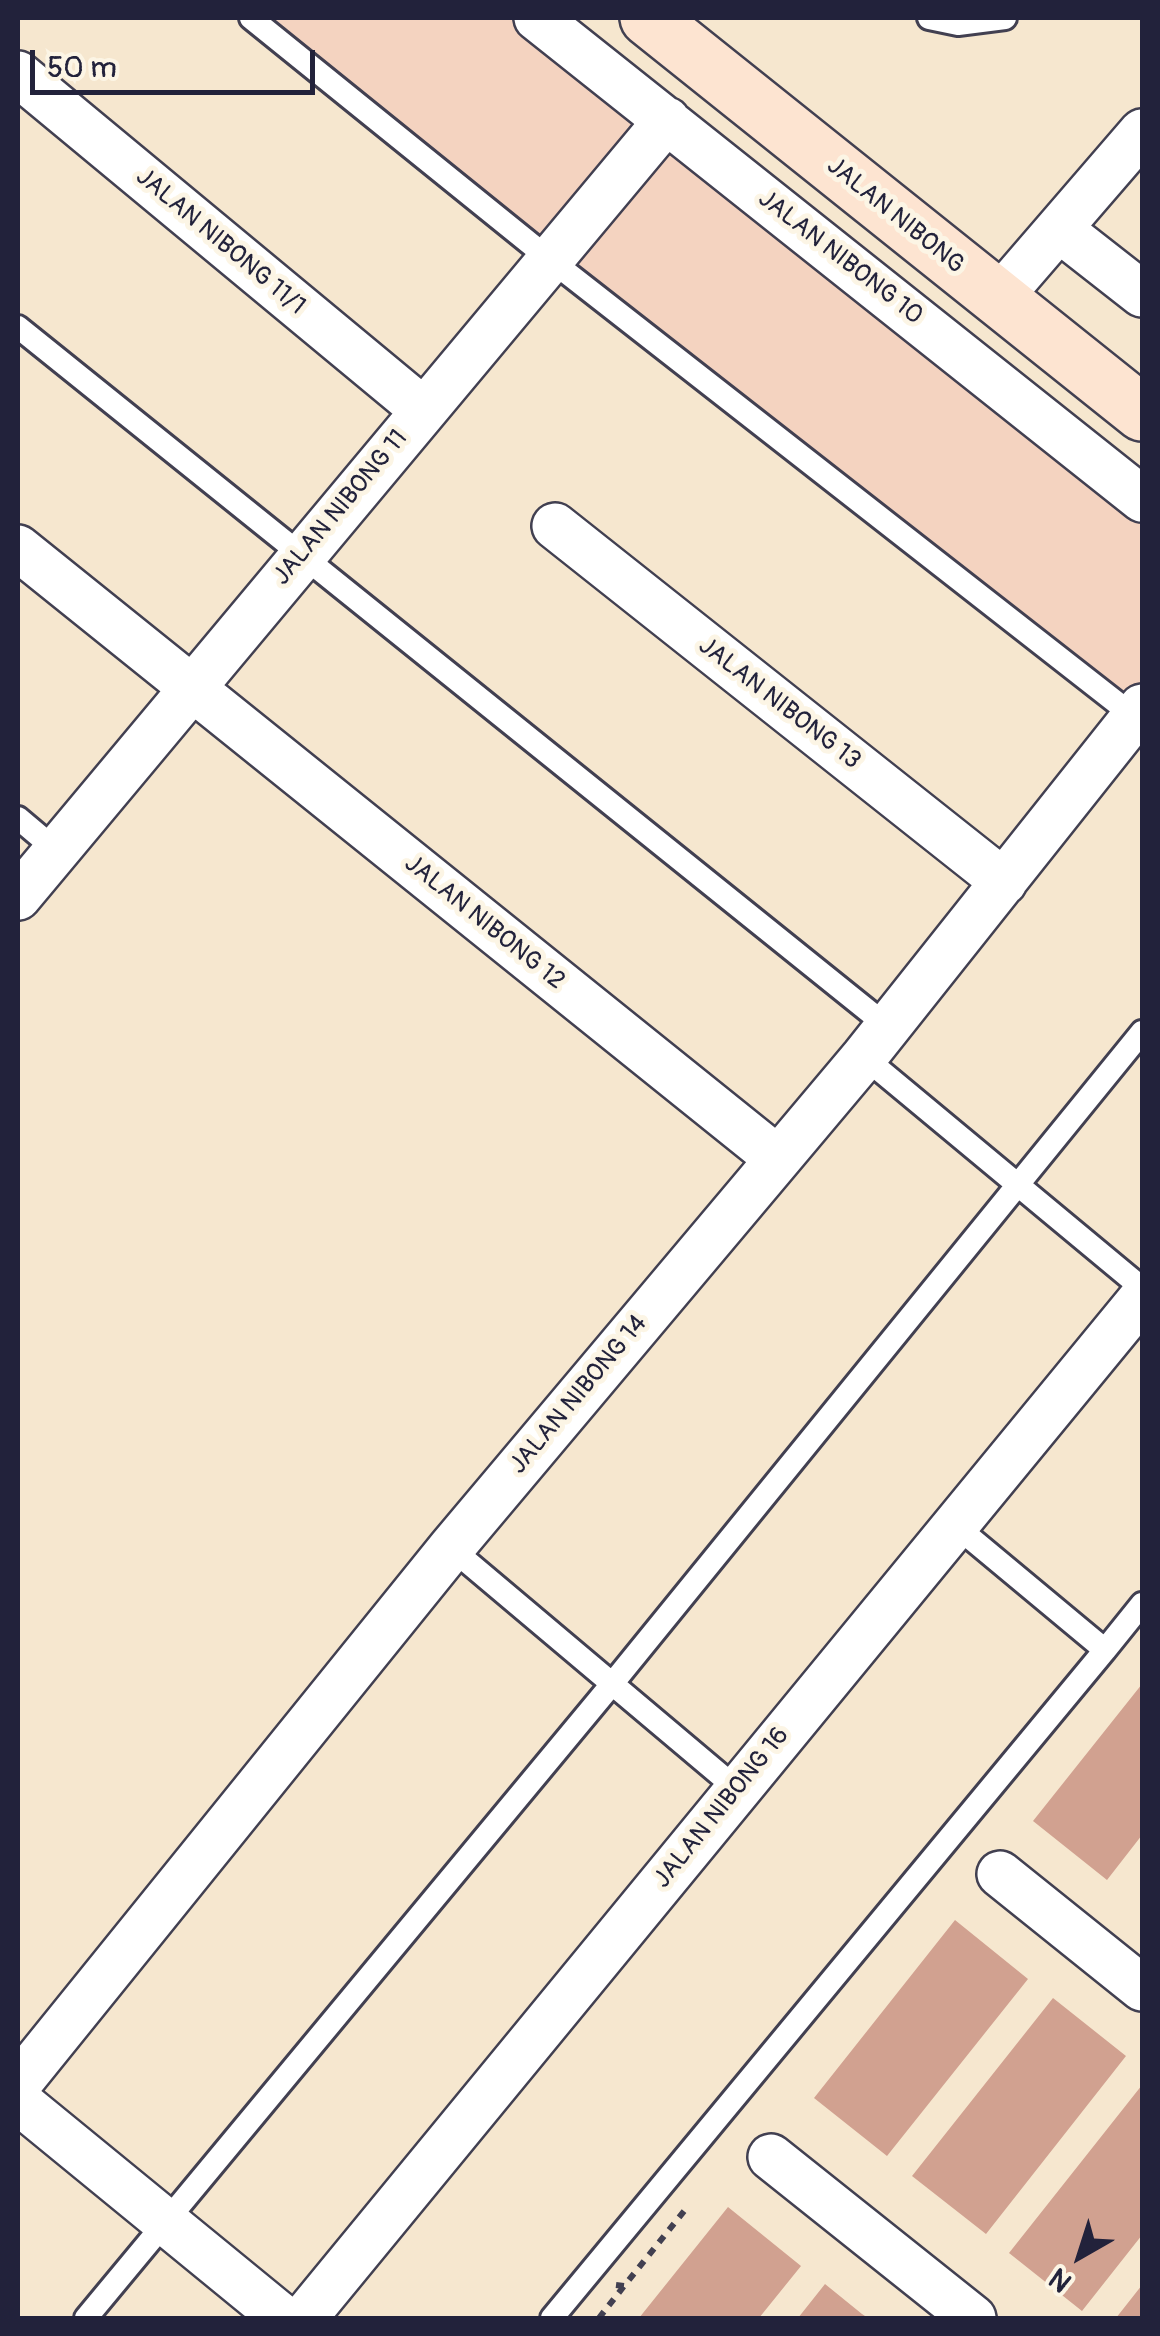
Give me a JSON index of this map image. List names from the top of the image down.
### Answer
{
  "streets": {
    "street": [
      "JALAN NIBONG",
      "JALAN NIBONG 11/1",
      "JALAN NIBONG 10",
      "JALAN NIBONG 11",
      "JALAN NIBONG 13",
      "JALAN NIBONG 12",
      "JALAN NIBONG 14",
      "JALAN NIBONG 16"
    ]
  },
  "crossings": [
    ["JALAN NIBONG 11/1", "JALAN NIBONG 11"],
    ["JALAN NIBONG 10", "JALAN NIBONG 11"],
    ["JALAN NIBONG 11", "JALAN NIBONG 12"],
    ["JALAN NIBONG 13", "JALAN NIBONG 14"],
    ["JALAN NIBONG 12", "JALAN NIBONG 14"]
  ],
  "scale_bar": "50 m",
  "north": "bottom left"
}
